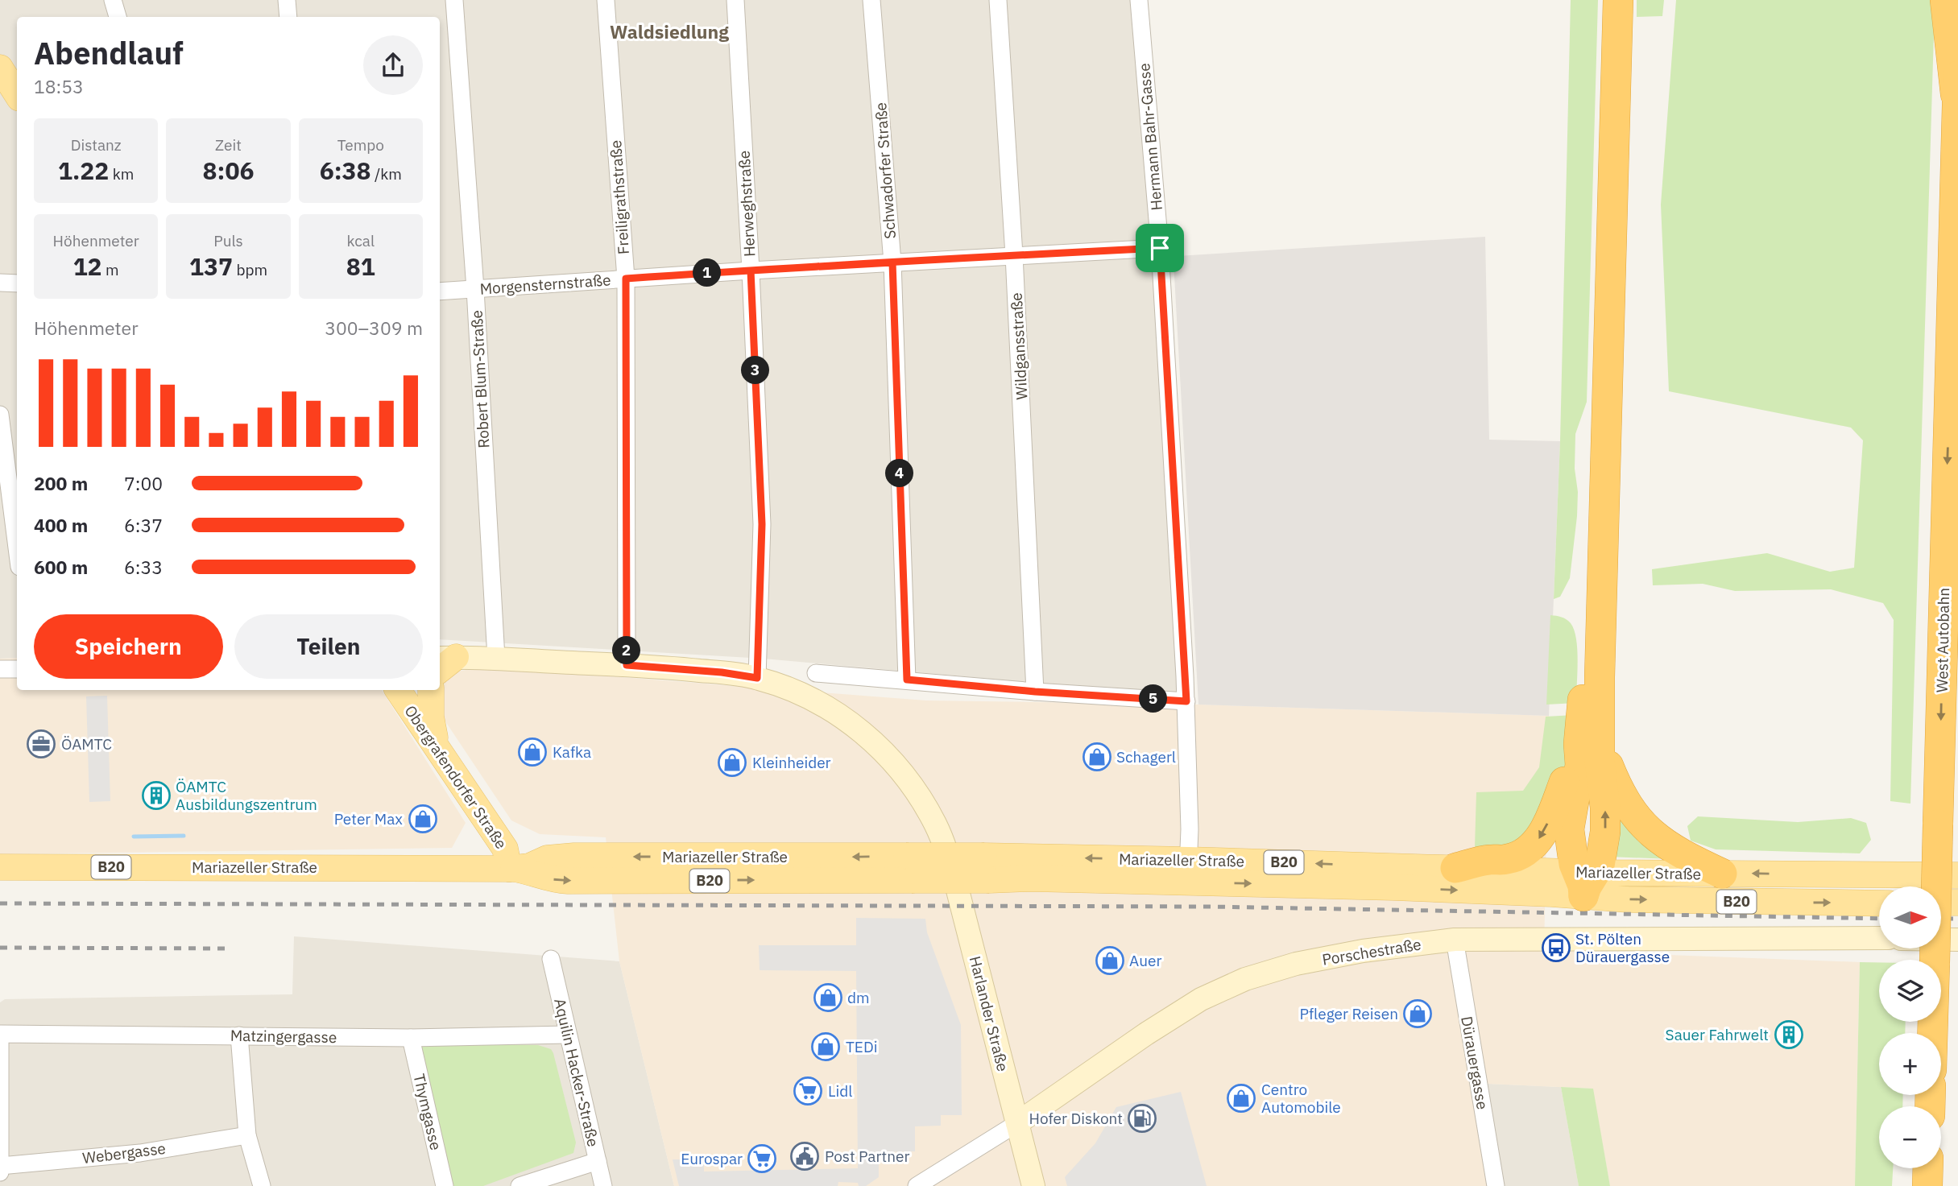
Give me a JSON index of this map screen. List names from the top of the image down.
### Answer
{
  "streets": {
    "highway": ["West Autobahn"],
    "main road": ["Obergrafendorfer Straße", "Mariazeller Straße", "B20"],
    "street": [
      "Hermann Bahr-Gasse",
      "Schwadorfer Straße",
      "Freiligrathstraße",
      "Herweghstraße",
      "Morgensternstraße",
      "Wildgansstraße",
      "Robert Blum-Straße",
      "Porschestraße",
      "Harlander Straße",
      "Matzingergasse",
      "Dürauergasse",
      "Aquilin Hacker-Straße",
      "Thymgasse",
      "Webergasse"
    ]
  },
  "crossings": [
    ["Hermann Bahr-Gasse", "Morgensternstraße"],
    ["Hermann Bahr-Gasse", "Mariazeller Straße"],
    ["Schwadorfer Straße", "Morgensternstraße"],
    ["Freiligrathstraße", "Morgensternstraße"],
    ["Freiligrathstraße", "Harlander Straße"],
    ["Herweghstraße", "Morgensternstraße"],
    ["Herweghstraße", "Harlander Straße"],
    ["Morgensternstraße", "Wildgansstraße"],
    ["Morgensternstraße", "Robert Blum-Straße"],
    ["Robert Blum-Straße", "Harlander Straße"],
    ["Obergrafendorfer Straße", "Mariazeller Straße"],
    ["Porschestraße", "Harlander Straße"],
    ["Porschestraße", "Dürauergasse"],
    ["Matzingergasse", "Aquilin Hacker-Straße"],
    ["Matzingergasse", "Thymgasse"]
  ],
  "one_way": ["West Autobahn"],
  "districts": ["Waldsiedlung"],
  "places": {
    "office": ["ÖAMTC"],
    "shop": [
      "Kafka",
      "Schagerl",
      "Kleinheider",
      "Peter Max",
      "Auer",
      "dm",
      "Pfleger Reisen",
      "TEDi",
      "Centro Automobile"
    ],
    "building": ["ÖAMTC Ausbildungszentrum", "Sauer Fahrwelt"],
    "bus stop": ["St. Pölten Dürauergasse"],
    "supermarket": ["Lidl", "Eurospar"],
    "fuel station": ["Hofer Diskont"],
    "public building": ["Post Partner"]
  },
  "north": "right",
  "page": {
    "heading": ["Abendlauf", "18:53"],
    "stats": [
      ["Distanz", "1.22 km"],
      ["Zeit", "8:06"],
      ["Tempo", "6:38 /km"],
      ["Höhenmeter", "12 m"],
      ["Puls", "137 bpm"],
      ["kcal", "81"]
    ],
    "pins": [
      "1",
      "3",
      "4",
      "2",
      "5"
    ],
    "chart": ["Höhenmeter", "300–309 m"],
    "list": [
      {
        "name": "200 m",
        "note": "7:00"
      },
      {
        "name": "400 m",
        "note": "6:37"
      },
      {
        "name": "600 m",
        "note": "6:33"
      }
    ],
    "buttons": ["Speichern", "Teilen"],
    "map_buttons": ["+", "−"]
  }
}
